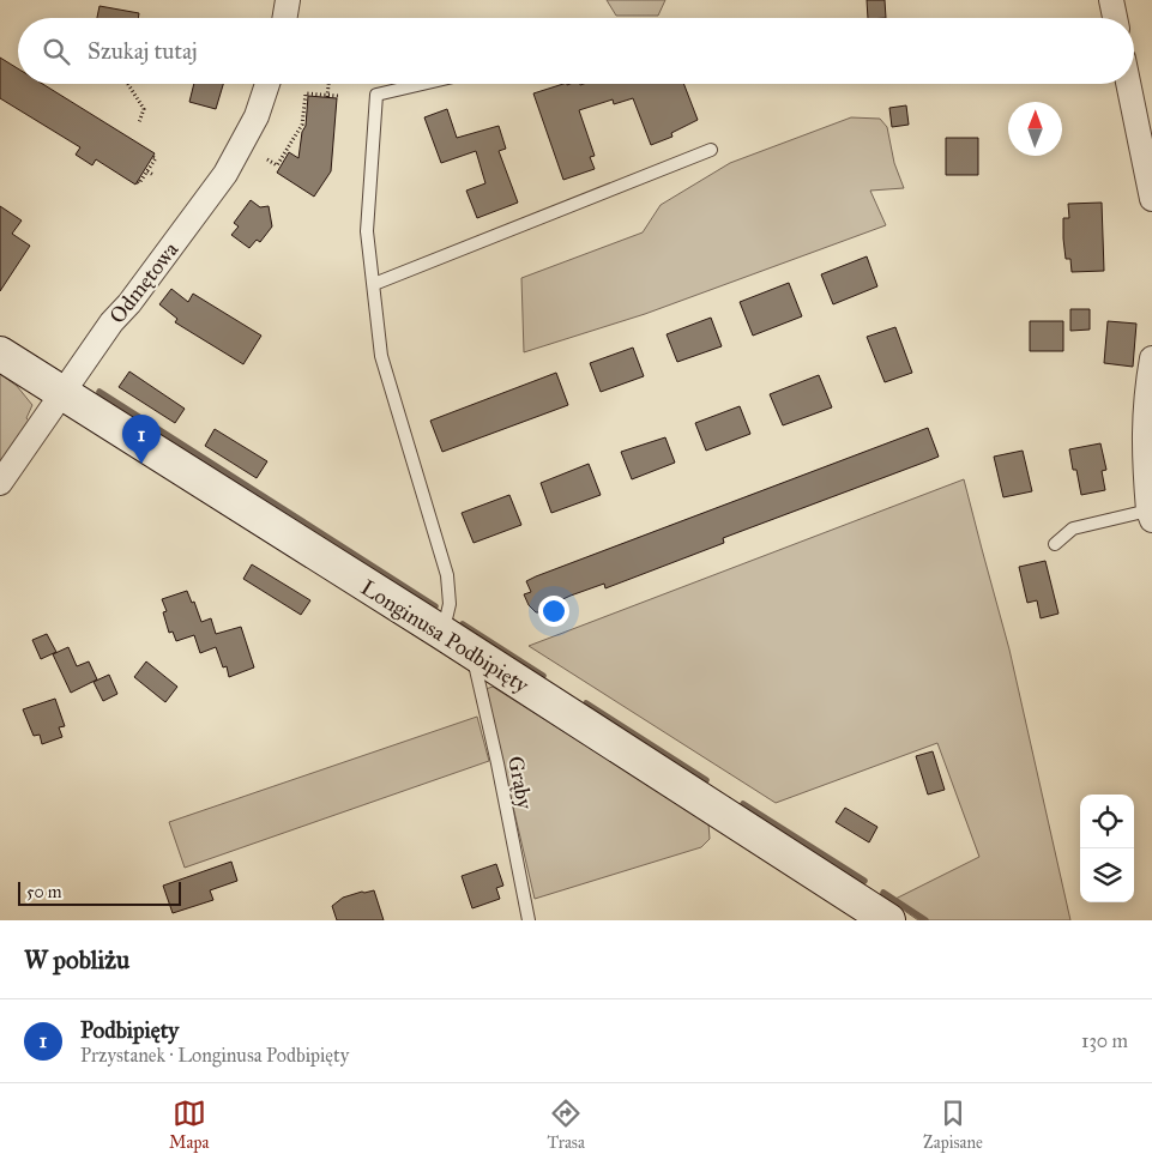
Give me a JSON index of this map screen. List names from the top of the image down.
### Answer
{
  "streets": {
    "street": ["Odmętowa", "Longinusa Podbipięty"],
    "lane": ["Grąby"]
  },
  "crossings": [
    ["Odmętowa", "Longinusa Podbipięty"],
    ["Longinusa Podbipięty", "Grąby"]
  ],
  "scale_bar": "50 m",
  "north": "top",
  "page": {
    "search": "Szukaj tutaj",
    "pins": "1",
    "scale": "50 m",
    "heading": "W pobliżu",
    "list": [
      {
        "mark": "1",
        "name": "Podbipięty",
        "note": "Przystanek · Longinusa Podbipięty",
        "value": "130 m"
      }
    ],
    "nav": ["Mapa", "Trasa", "Zapisane"]
  }
}
